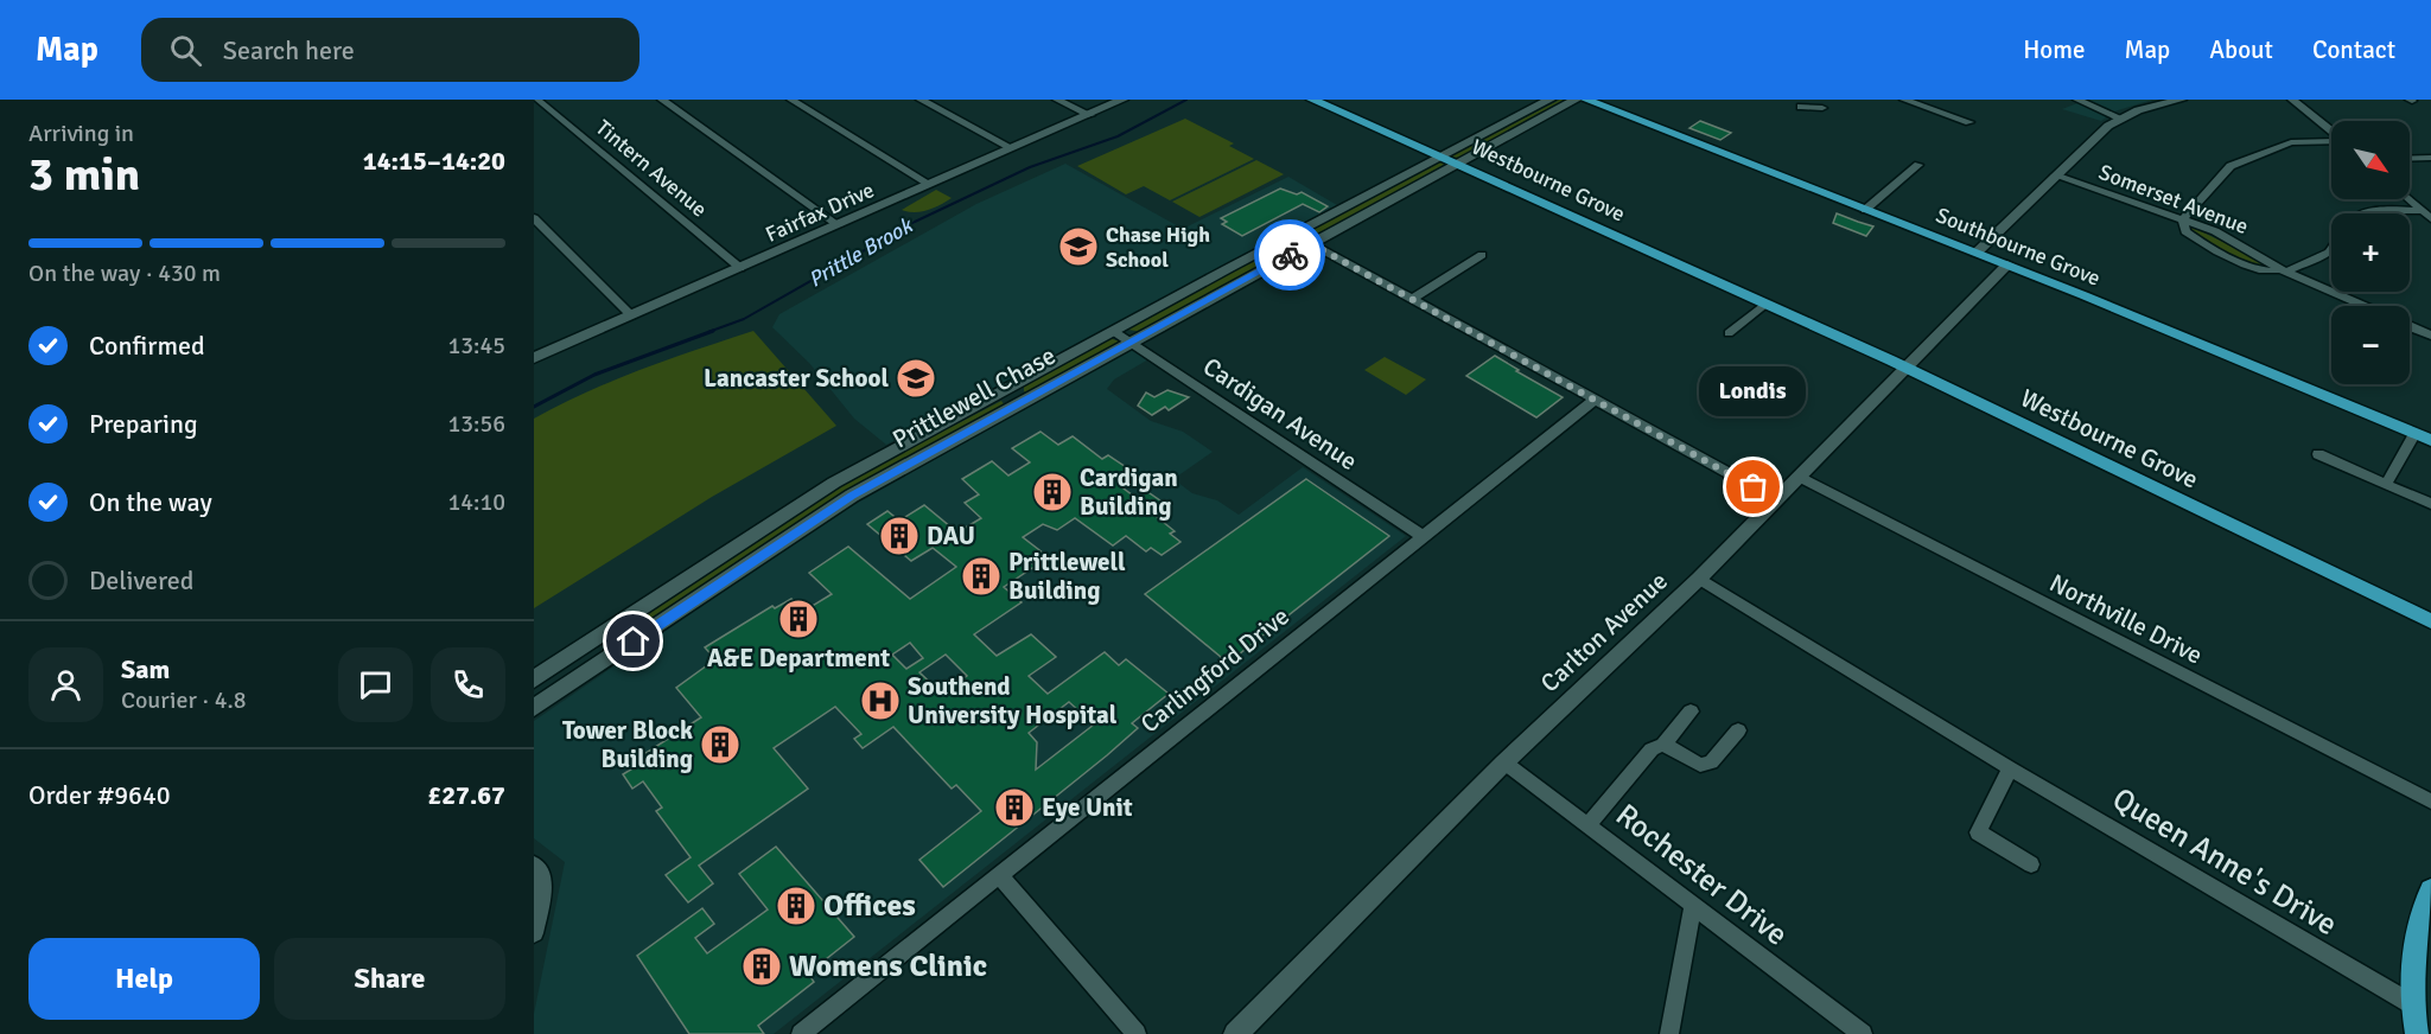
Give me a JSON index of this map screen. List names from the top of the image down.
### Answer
{
  "streets": {
    "main road": ["Westbourne Grove", "Southbourne Grove"],
    "street": [
      "Tintern Avenue",
      "Somerset Avenue",
      "Fairfax Drive",
      "Prittlewell Chase",
      "Cardigan Avenue",
      "Northville Drive",
      "Carlton Avenue",
      "Carlingford Drive",
      "Queen Anne's Drive",
      "Rochester Drive"
    ]
  },
  "crossings": [
    ["Tintern Avenue", "Fairfax Drive"],
    ["Westbourne Grove", "Prittlewell Chase"],
    ["Westbourne Grove", "Carlton Avenue"],
    ["Southbourne Grove", "Carlton Avenue"],
    ["Prittlewell Chase", "Cardigan Avenue"],
    ["Cardigan Avenue", "Carlingford Drive"],
    ["Northville Drive", "Carlton Avenue"],
    ["Carlton Avenue", "Queen Anne's Drive"],
    ["Carlton Avenue", "Rochester Drive"]
  ],
  "water": ["Prittle Brook"],
  "places": {
    "school or university": ["Chase High School", "Lancaster School"],
    "other": ["Londis"],
    "building": [
      "Cardigan Building",
      "DAU",
      "Prittlewell Building",
      "A&E Department",
      "Tower Block Building",
      "Eye Unit",
      "Offices",
      "Womens Clinic"
    ],
    "hospital": ["Southend University Hospital"]
  },
  "north": "bottom right",
  "page": {
    "header": "Map",
    "search": "Search here",
    "nav": [
      "Home",
      "Map",
      "About",
      "Contact"
    ],
    "heading": ["3 min", "Arriving in", "14:15–14:20"],
    "panel": [
      "Sam",
      "Courier · 4.8",
      "Order #9640",
      "£27.67"
    ],
    "map_buttons": ["+", "−"],
    "bar": "On the way · 430 m",
    "list": [
      ["Confirmed", "13:45"],
      ["Preparing", "13:56"],
      ["On the way", "14:10"],
      "Delivered"
    ],
    "bubble": "Londis",
    "buttons": ["Help", "Share"]
  }
}
